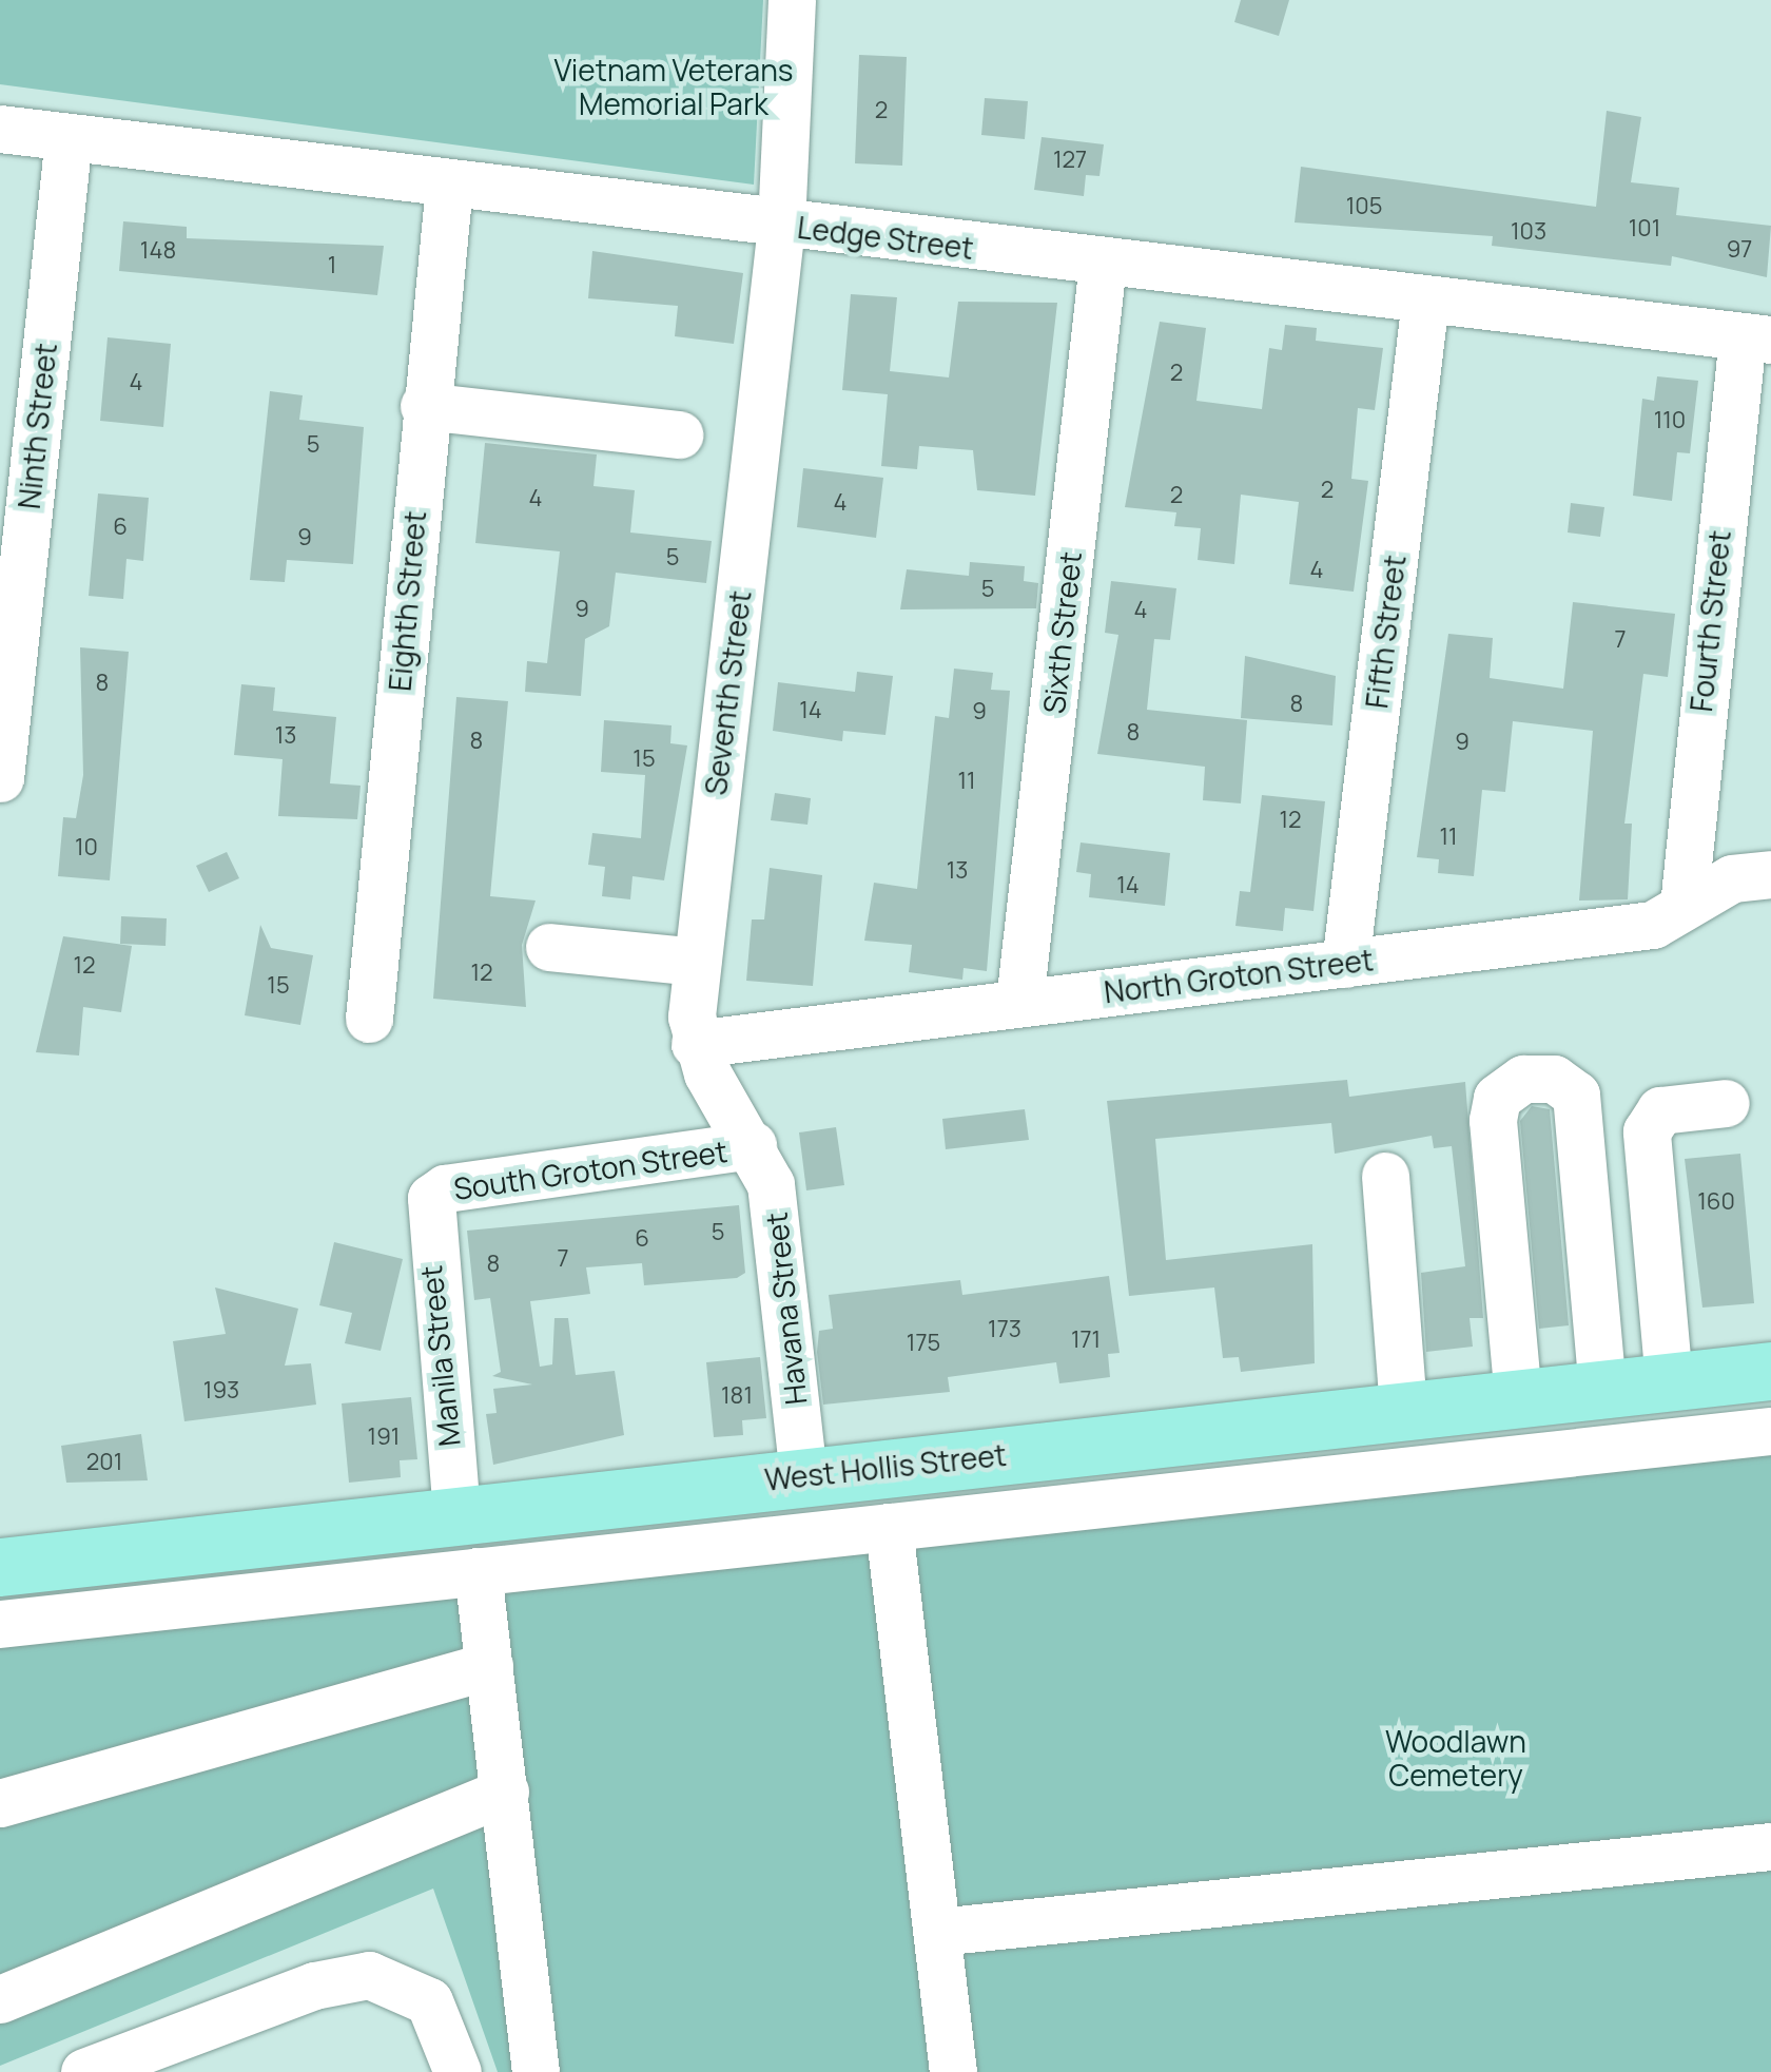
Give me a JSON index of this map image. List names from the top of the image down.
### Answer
{
  "streets": {
    "main road": ["West Hollis Street"],
    "street": [
      "Ledge Street",
      "Ninth Street",
      "Eighth Street",
      "Fourth Street",
      "Fifth Street",
      "Sixth Street",
      "Seventh Street",
      "North Groton Street",
      "South Groton Street",
      "Havana Street",
      "Manila Street"
    ]
  },
  "crossings": [
    ["Ledge Street", "Ninth Street"],
    ["Ledge Street", "Eighth Street"],
    ["Ledge Street", "Fourth Street"],
    ["Ledge Street", "Fifth Street"],
    ["Ledge Street", "Sixth Street"],
    ["Ledge Street", "Seventh Street"],
    ["Fourth Street", "North Groton Street"],
    ["Fifth Street", "North Groton Street"],
    ["Sixth Street", "North Groton Street"],
    ["Seventh Street", "North Groton Street"],
    ["South Groton Street", "Havana Street"],
    ["South Groton Street", "Manila Street"],
    ["Havana Street", "West Hollis Street"],
    ["Manila Street", "West Hollis Street"]
  ],
  "parks": ["Vietnam Veterans Memorial Park", "Woodlawn Cemetery"],
  "house_numbers": [
    "2",
    "127",
    "105",
    "101",
    "103",
    "97",
    "148",
    "1",
    "2",
    "4",
    "110",
    "5",
    "2",
    "2",
    "4",
    "4",
    "6",
    "9",
    "5",
    "4",
    "5",
    "9",
    "4",
    "7",
    "8",
    "8",
    "14",
    "9",
    "8",
    "13",
    "8",
    "9",
    "15",
    "11",
    "12",
    "11",
    "10",
    "13",
    "14",
    "12",
    "12",
    "15",
    "160",
    "5",
    "6",
    "7",
    "8",
    "173",
    "171",
    "175",
    "193",
    "181",
    "191",
    "201"
  ]
}
